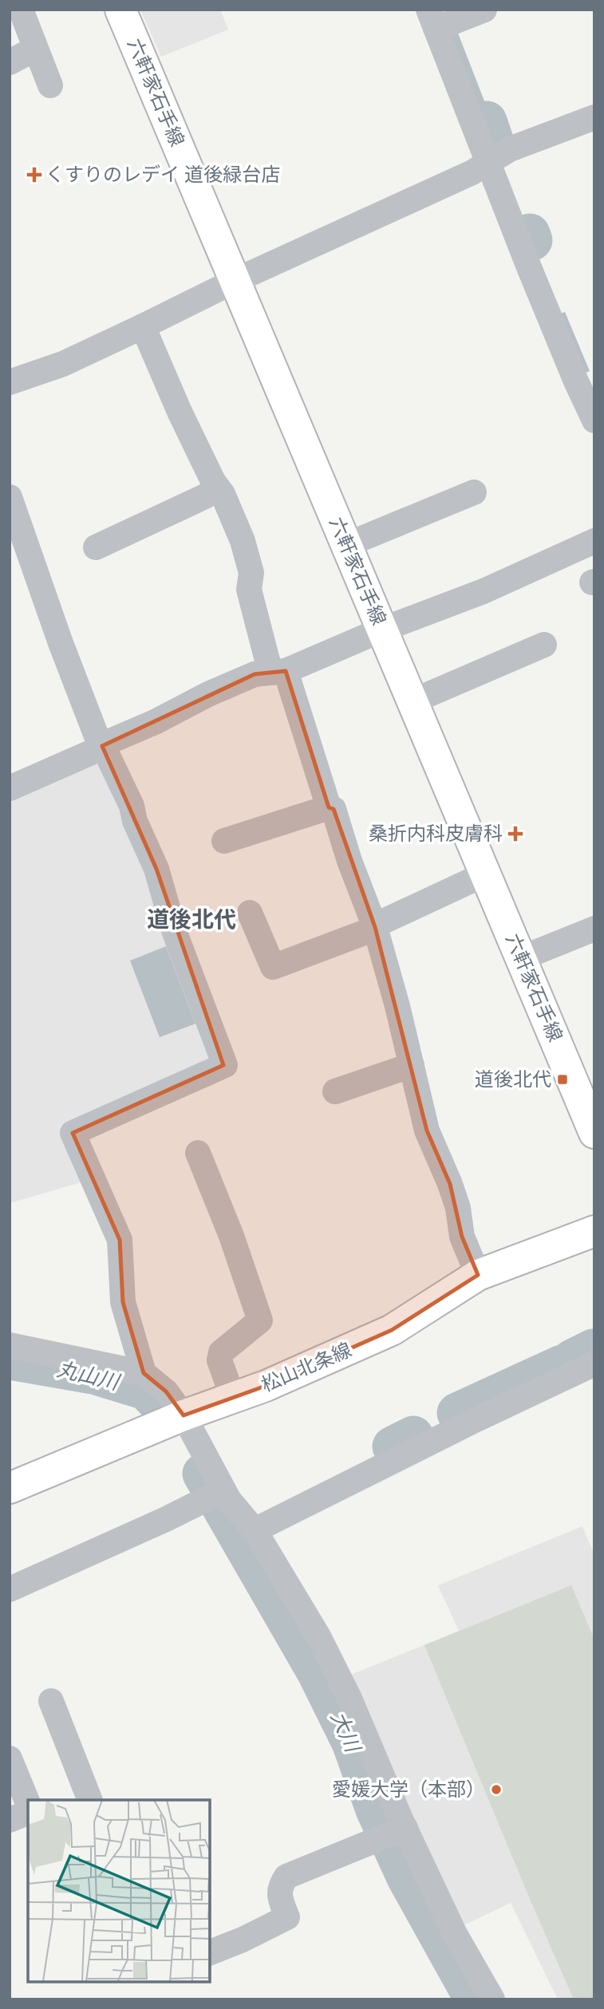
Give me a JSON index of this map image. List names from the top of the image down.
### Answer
{
  "streets": {
    "main road": ["六軒家石手線", "松山北条線"]
  },
  "districts": ["道後北代"],
  "water": ["丸山川", "大川"],
  "places": {
    "health": ["くすりのレデイ 道後緑台店", "桑折内科皮膚科"],
    "transit": ["道後北代"],
    "other": ["愛媛大学（本部）"]
  }
}
